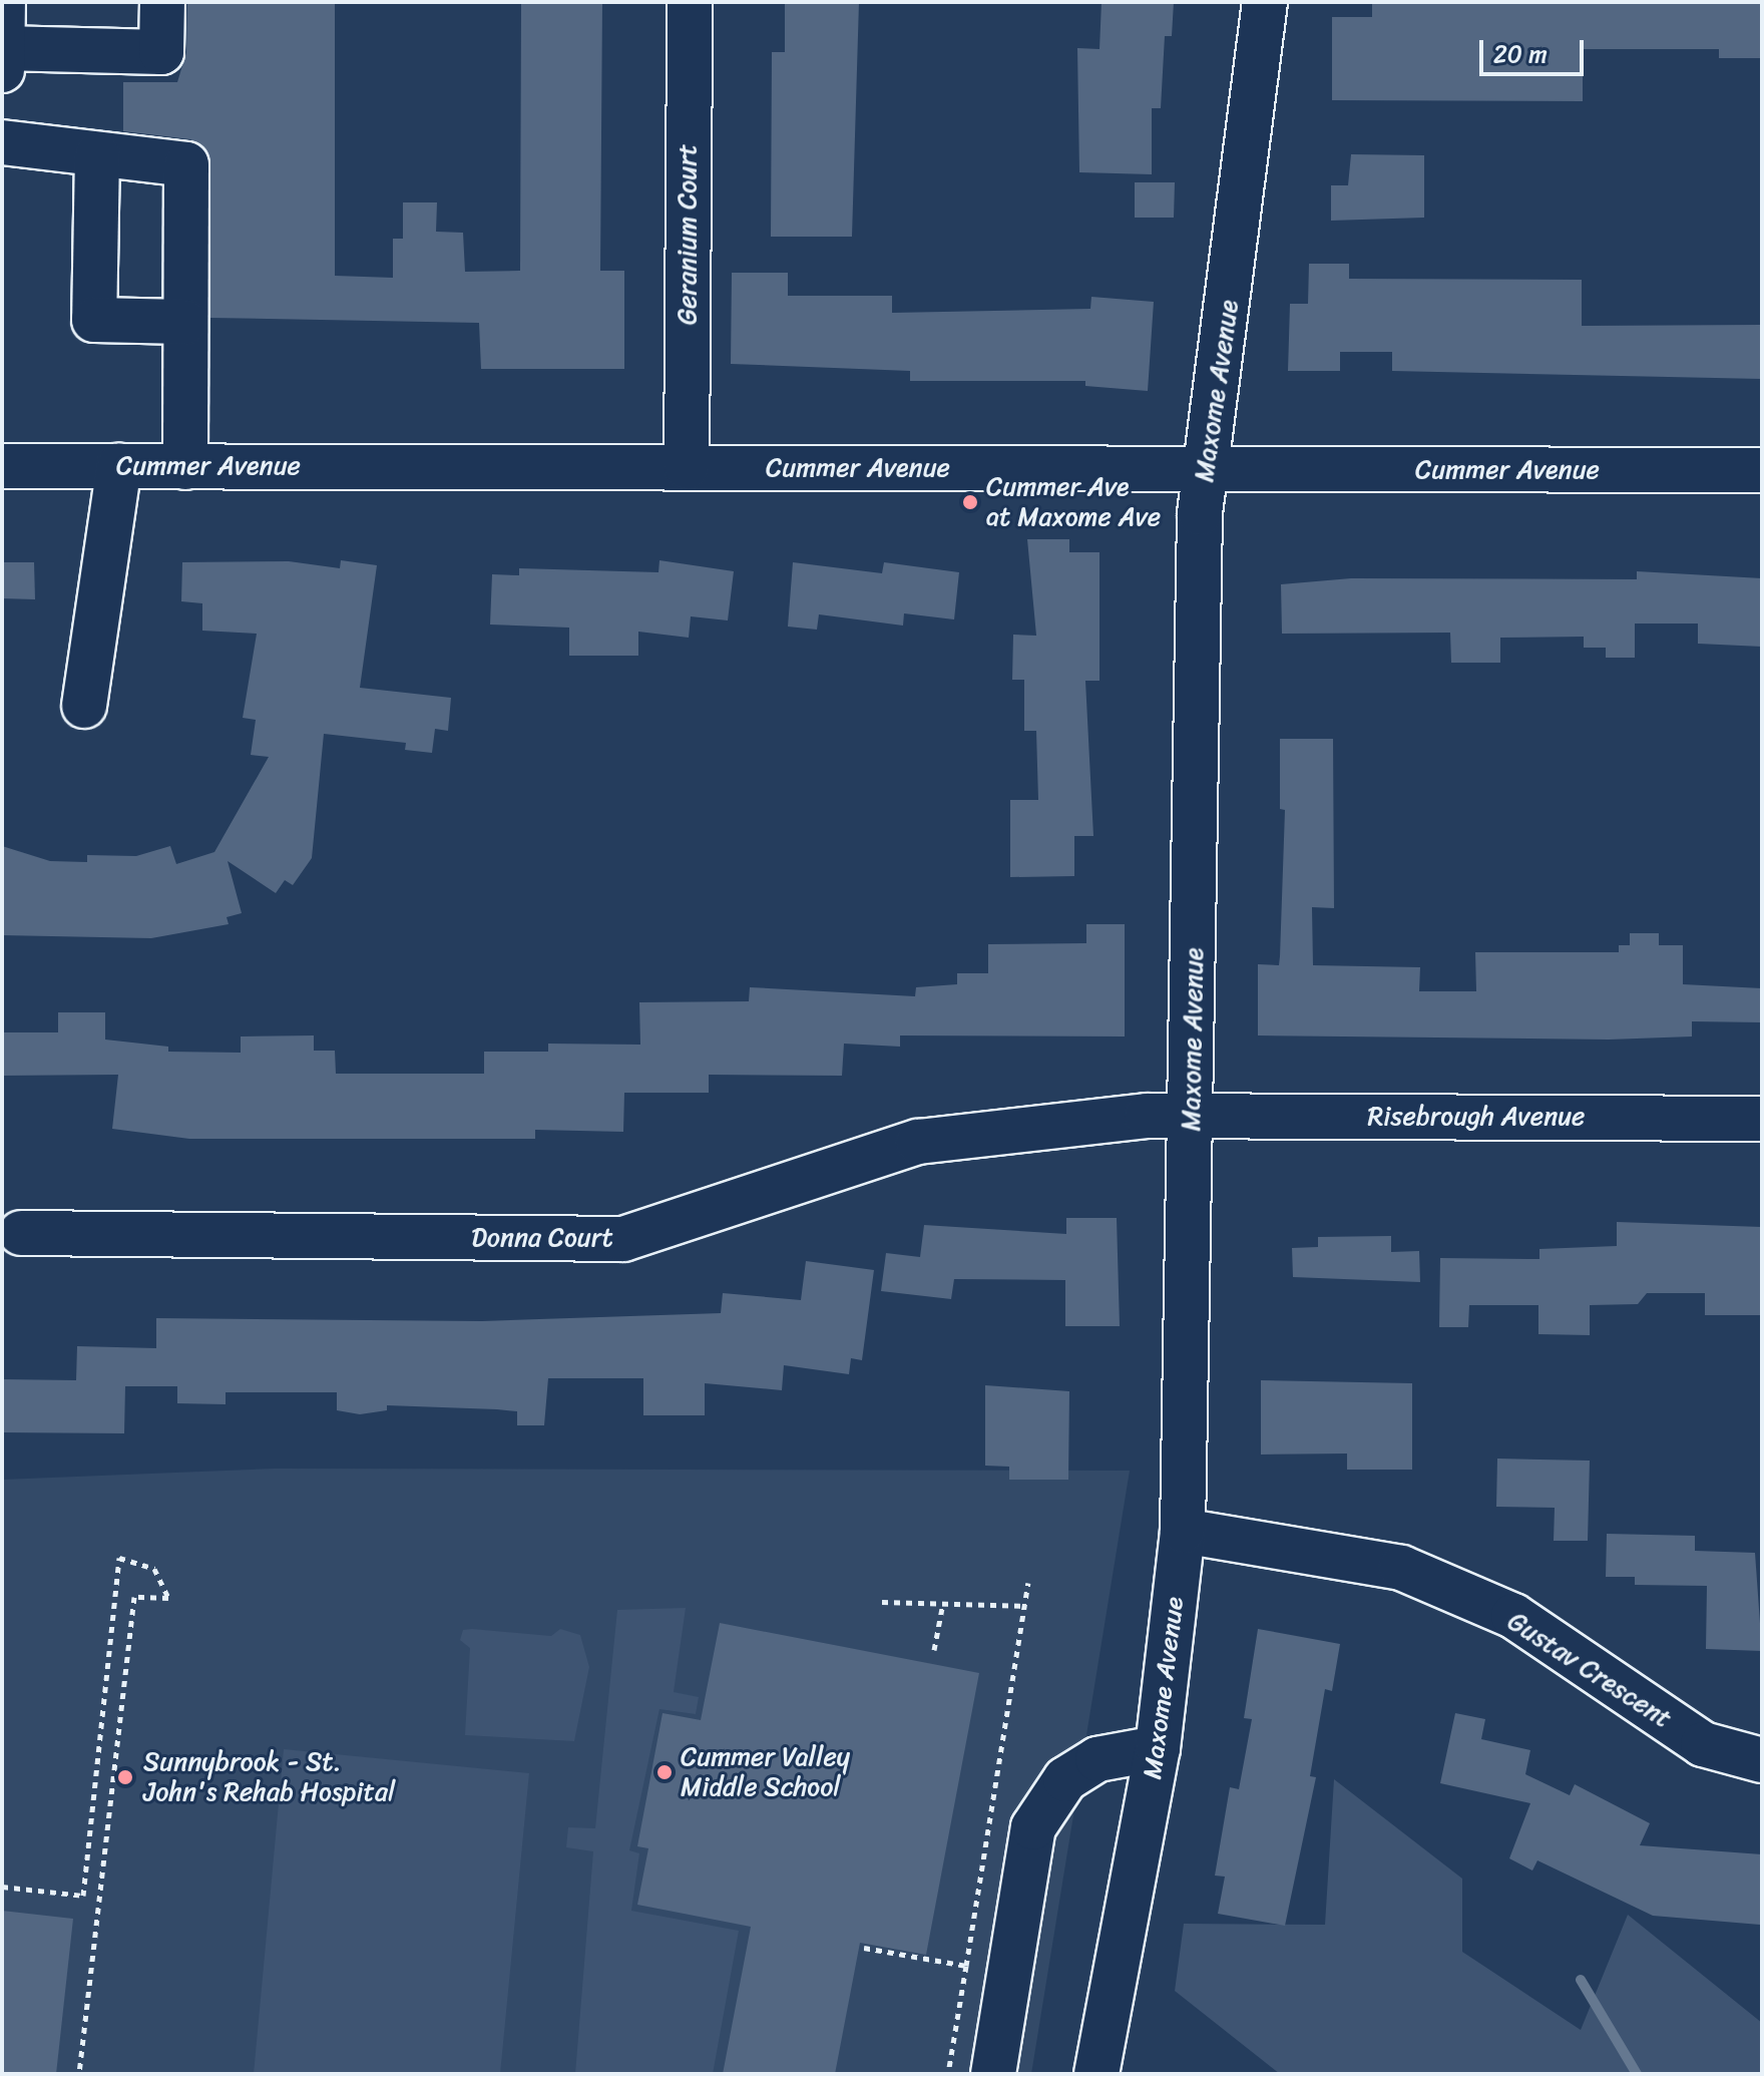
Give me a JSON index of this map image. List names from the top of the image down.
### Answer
{
  "streets": {
    "street": [
      "Geranium Court",
      "Maxome Avenue",
      "Cummer Avenue",
      "Risebrough Avenue",
      "Donna Court",
      "Gustav Crescent"
    ]
  },
  "crossings": [
    ["Geranium Court", "Cummer Avenue"],
    ["Maxome Avenue", "Cummer Avenue"],
    ["Maxome Avenue", "Risebrough Avenue"],
    ["Maxome Avenue", "Donna Court"],
    ["Maxome Avenue", "Gustav Crescent"],
    ["Risebrough Avenue", "Donna Court"]
  ],
  "places": ["Cummer Ave at Maxome Ave", "Cummer Valley Middle School", "Sunnybrook - St. John's Rehab Hospital"],
  "scale_bar": "20 m"
}
